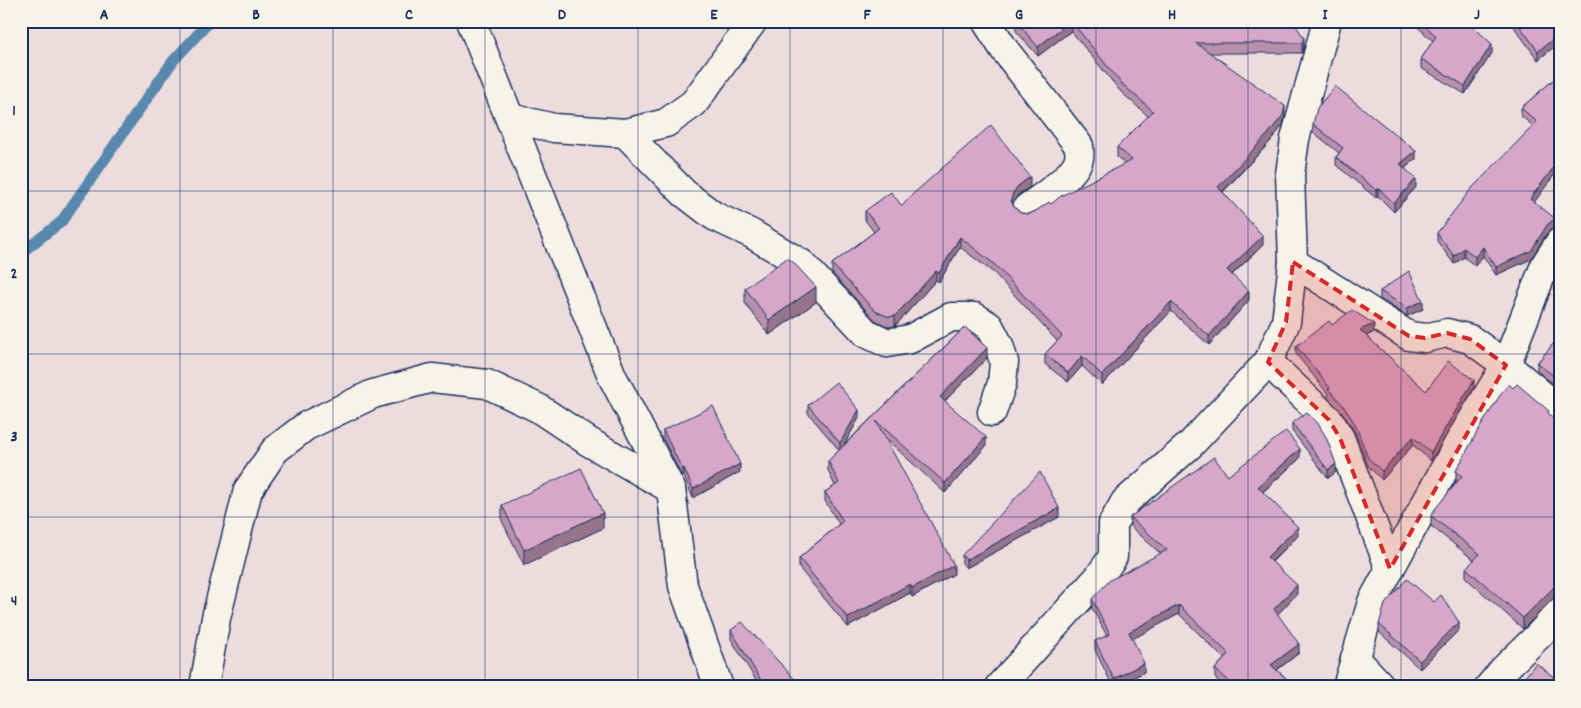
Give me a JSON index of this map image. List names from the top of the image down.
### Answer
{
  "grid": {
    "columns": [
      "A",
      "B",
      "C",
      "D",
      "E",
      "F",
      "G",
      "H",
      "I",
      "J"
    ],
    "rows": [
      "1",
      "2",
      "3",
      "4"
    ]
  }
}
